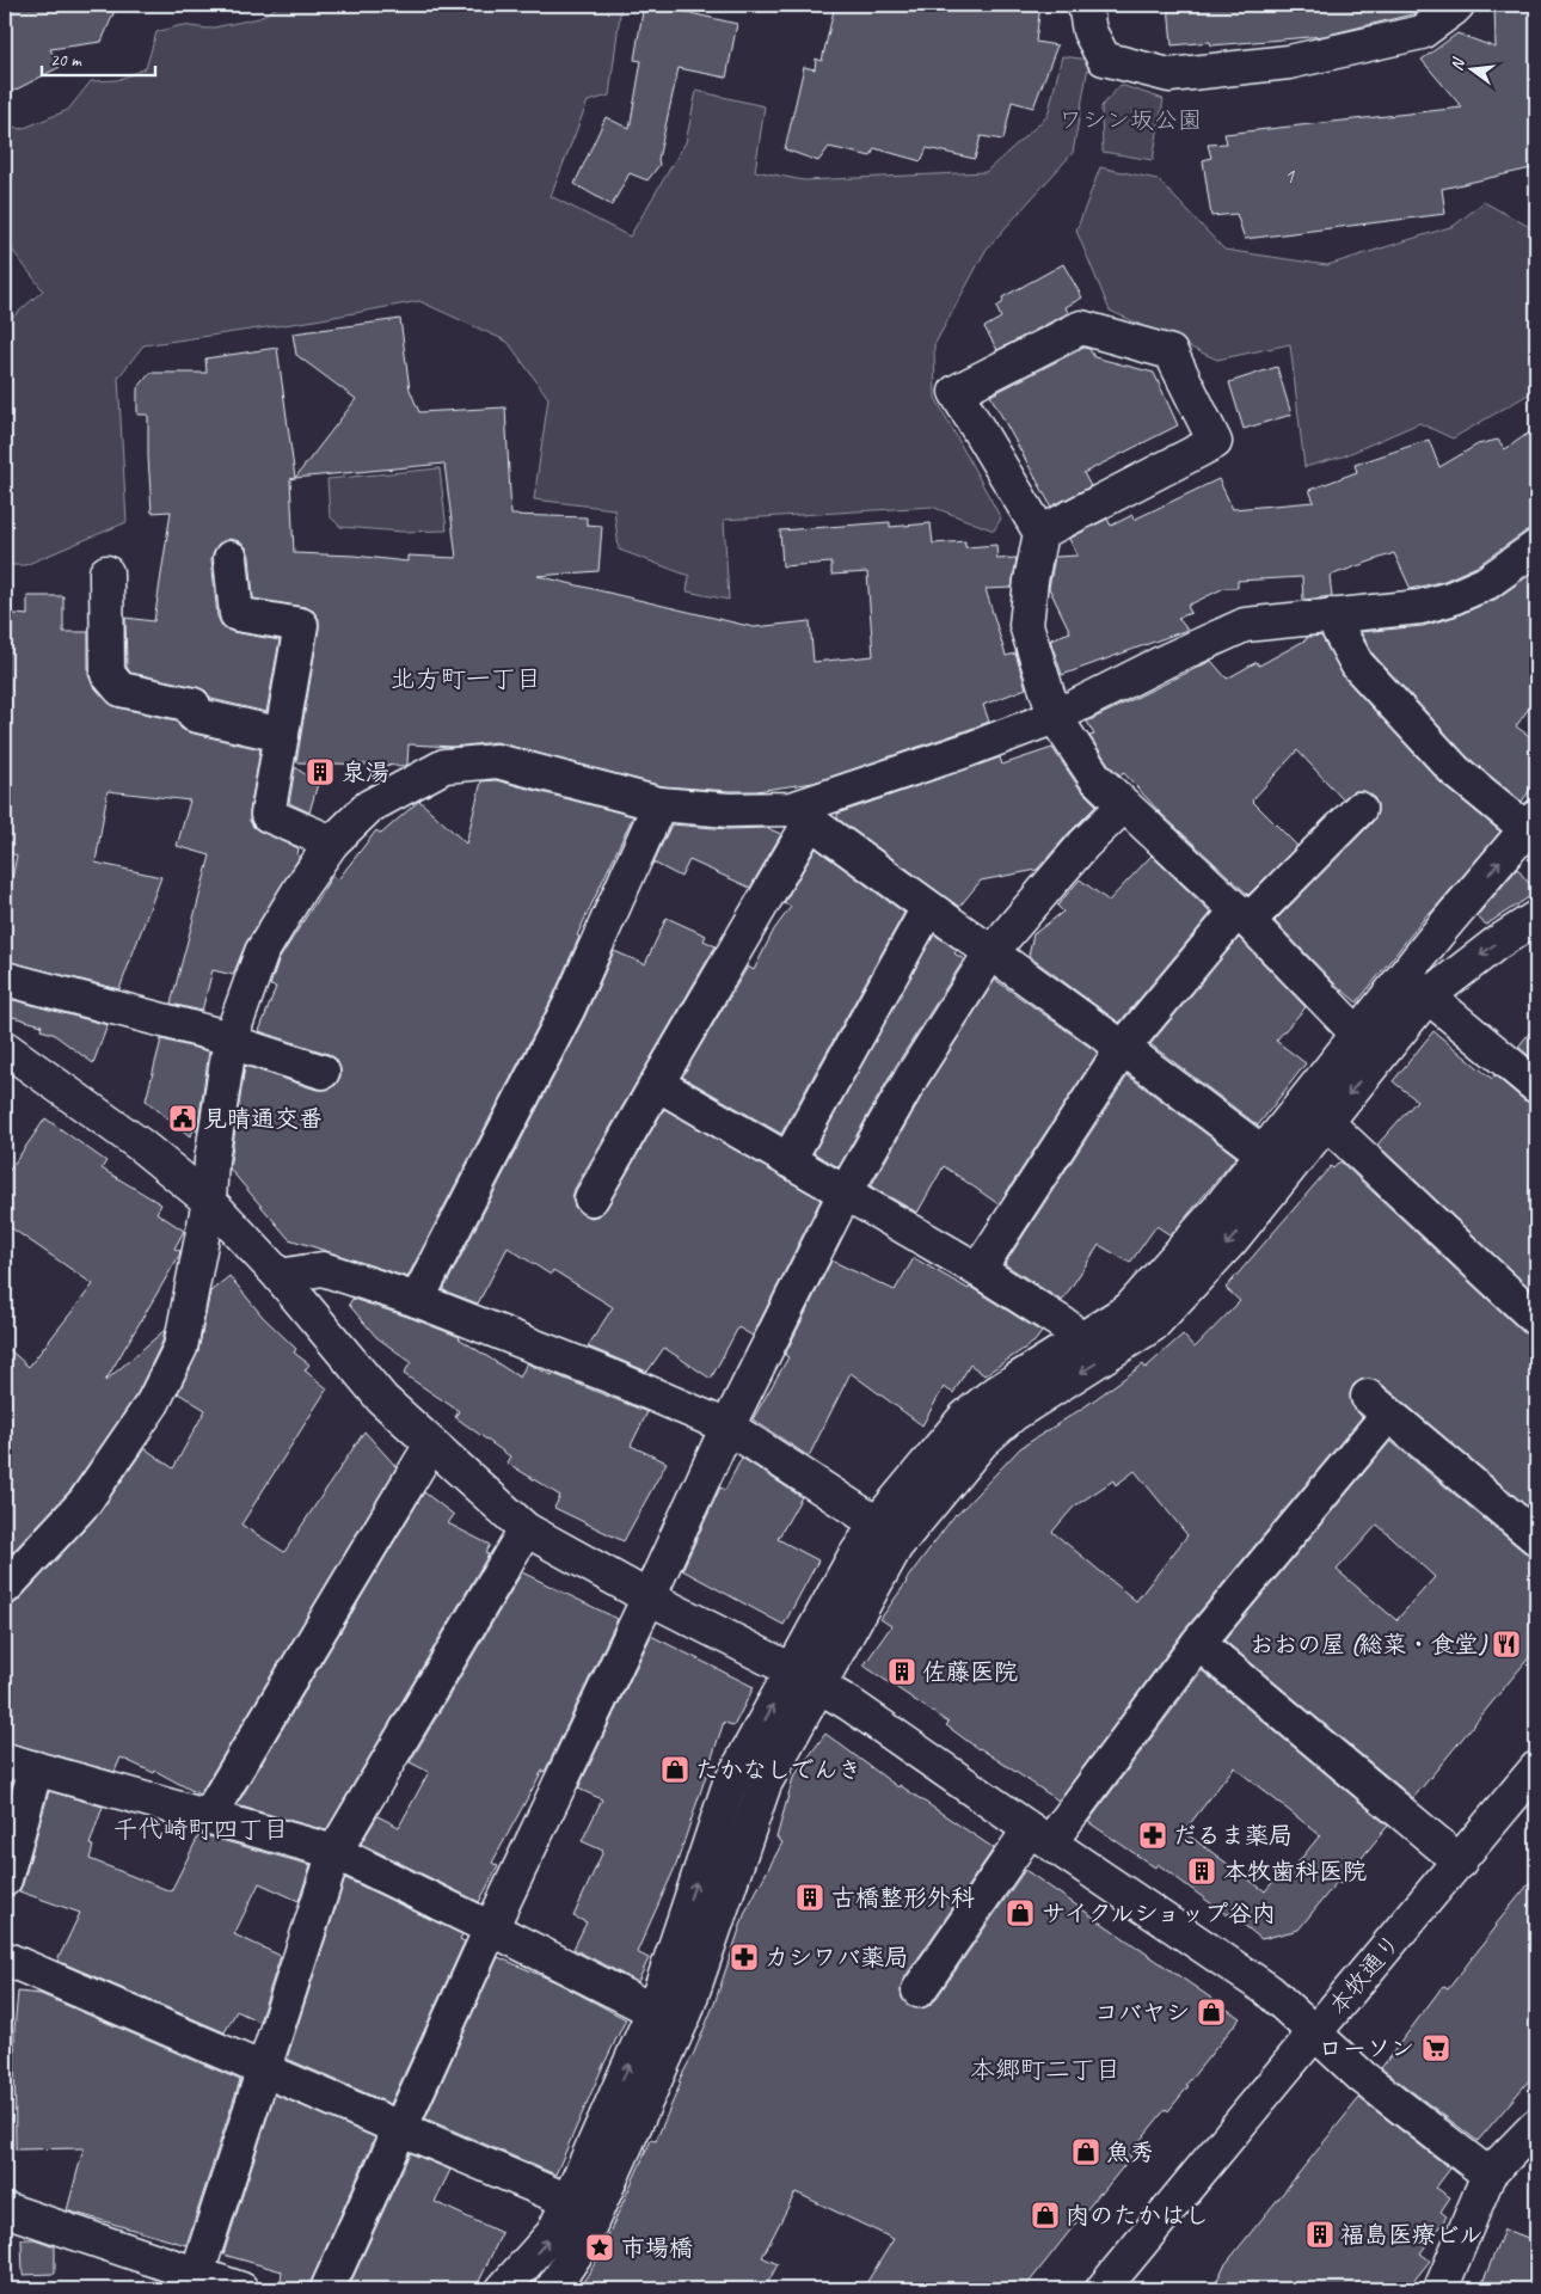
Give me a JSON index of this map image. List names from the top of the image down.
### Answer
{
  "streets": {
    "street": ["本牧通り"]
  },
  "districts": ["北方町一丁目", "千代崎町四丁目", "本郷町二丁目"],
  "parks": ["ワシン坂公園"],
  "places": {
    "building": [
      "泉湯",
      "佐藤医院",
      "本牧歯科医院",
      "古橋整形外科",
      "福島医療ビル"
    ],
    "public building": ["見晴通交番"],
    "restaurant": ["おおの屋 (総菜・食堂)"],
    "shop": [
      "たかなしでんき",
      "サイクルショップ谷内",
      "コバヤシ",
      "魚秀",
      "肉のたかはし"
    ],
    "pharmacy": ["だるま薬局", "カシワバ薬局"],
    "supermarket": ["ローソン"],
    "place": ["市場橋"]
  },
  "house_numbers": ["1"],
  "scale_bar": "20 m",
  "north": "left"
}
